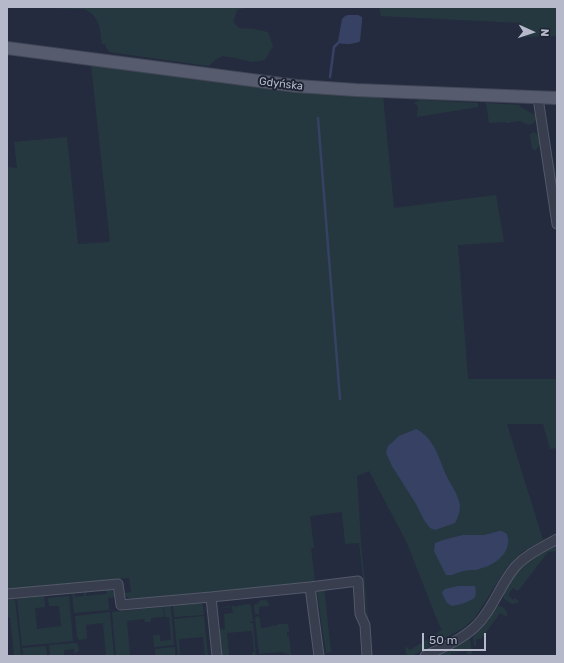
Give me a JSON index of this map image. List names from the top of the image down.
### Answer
{
  "streets": {
    "main road": ["Gdyńska"]
  },
  "scale_bar": "50 m",
  "north": "right"
}
